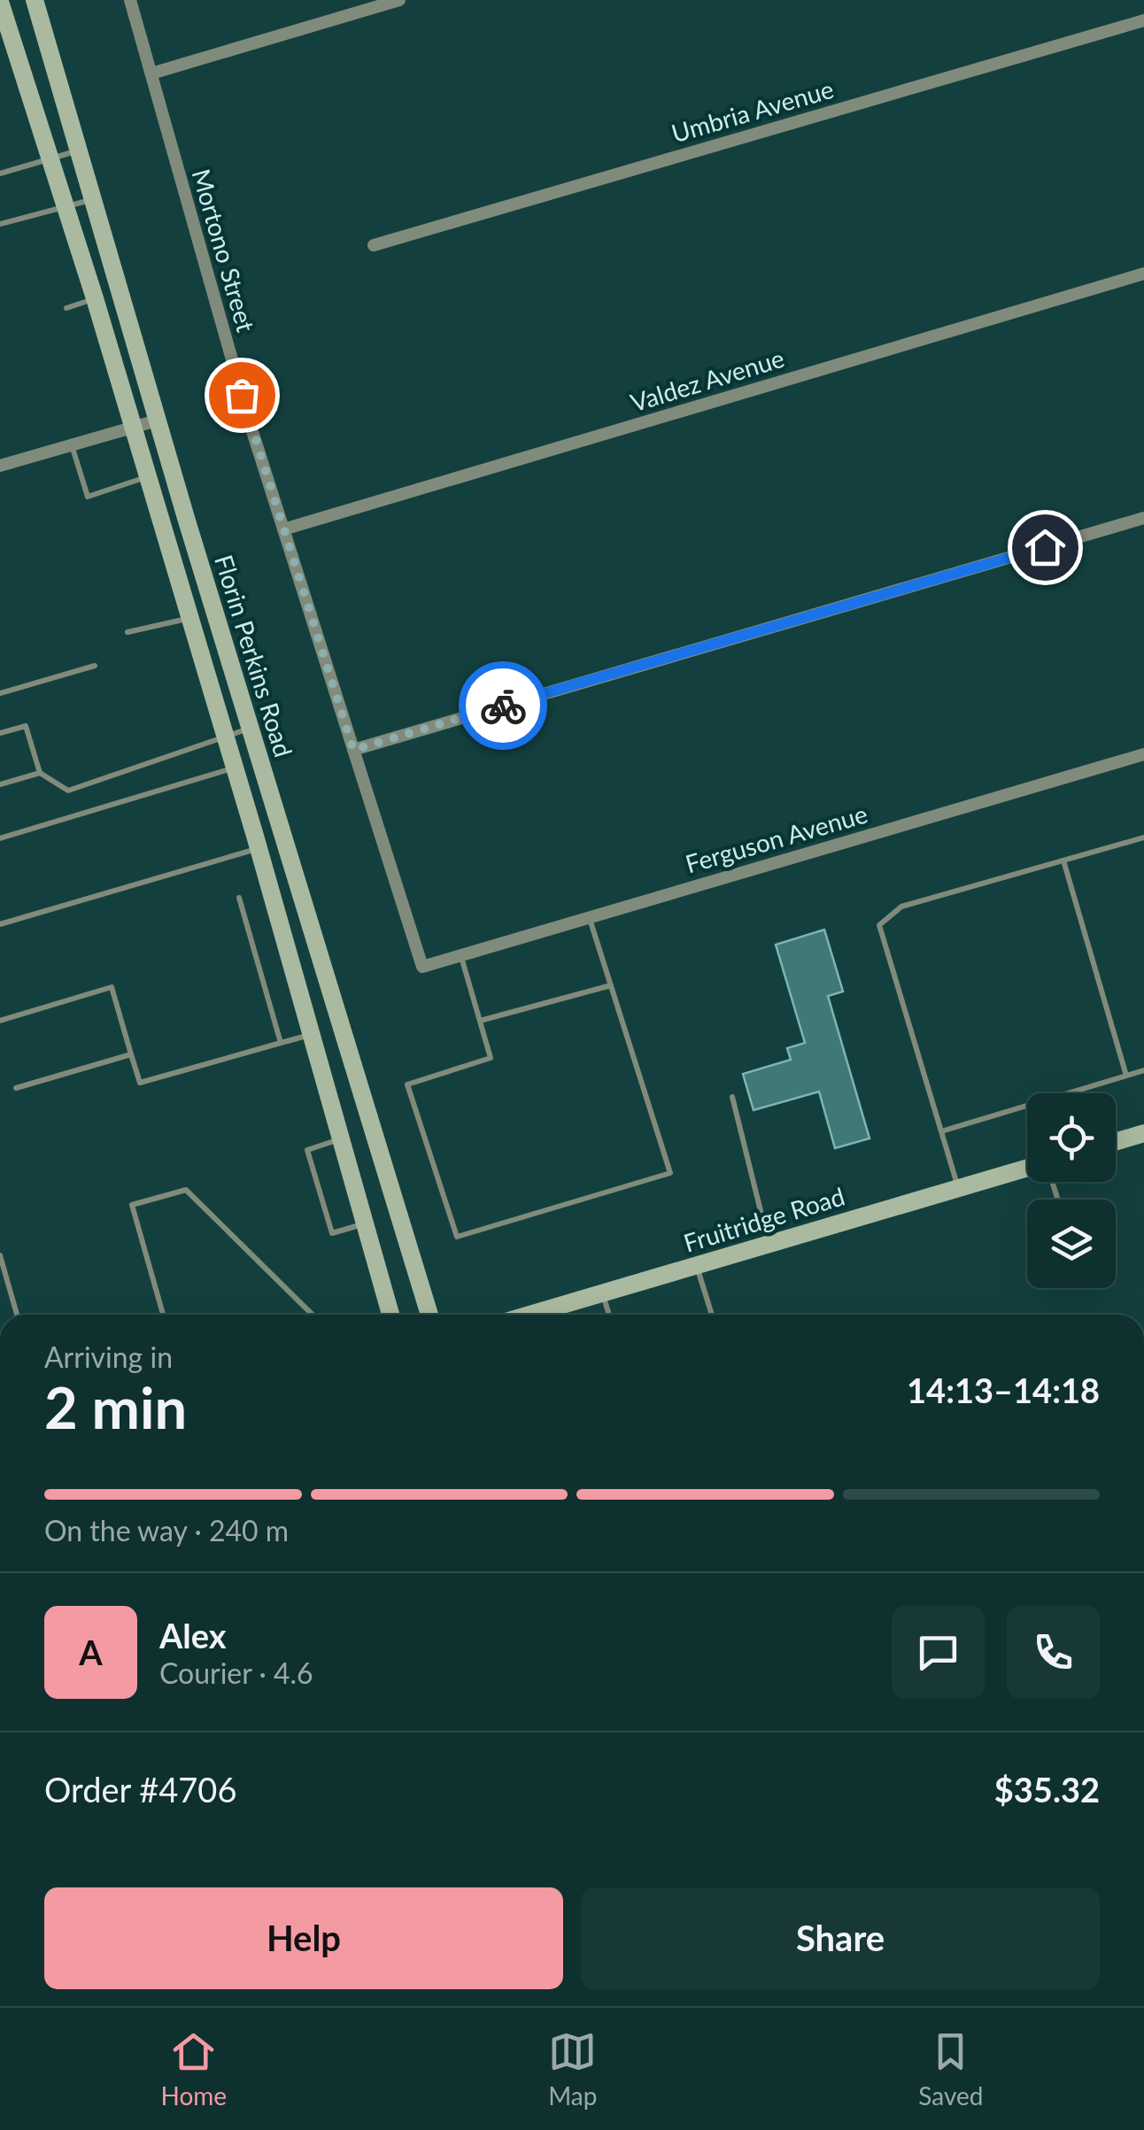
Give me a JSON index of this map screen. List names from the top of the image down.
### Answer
{
  "streets": {
    "main road": ["Florin Perkins Road", "Fruitridge Road"],
    "street": [
      "Umbria Avenue",
      "Mortono Street",
      "Valdez Avenue",
      "Ferguson Avenue"
    ]
  },
  "crossings": [
    ["Mortono Street", "Valdez Avenue"],
    ["Mortono Street", "Ferguson Avenue"]
  ],
  "page": {
    "heading": ["2 min", "Arriving in", "14:13–14:18"],
    "panel": [
      "Alex",
      "Courier · 4.6",
      "Order #4706",
      "$35.32"
    ],
    "bar": "On the way · 240 m",
    "round": "A",
    "buttons": ["Help", "Share"],
    "tabs": ["Home", "Map", "Saved"]
  }
}
